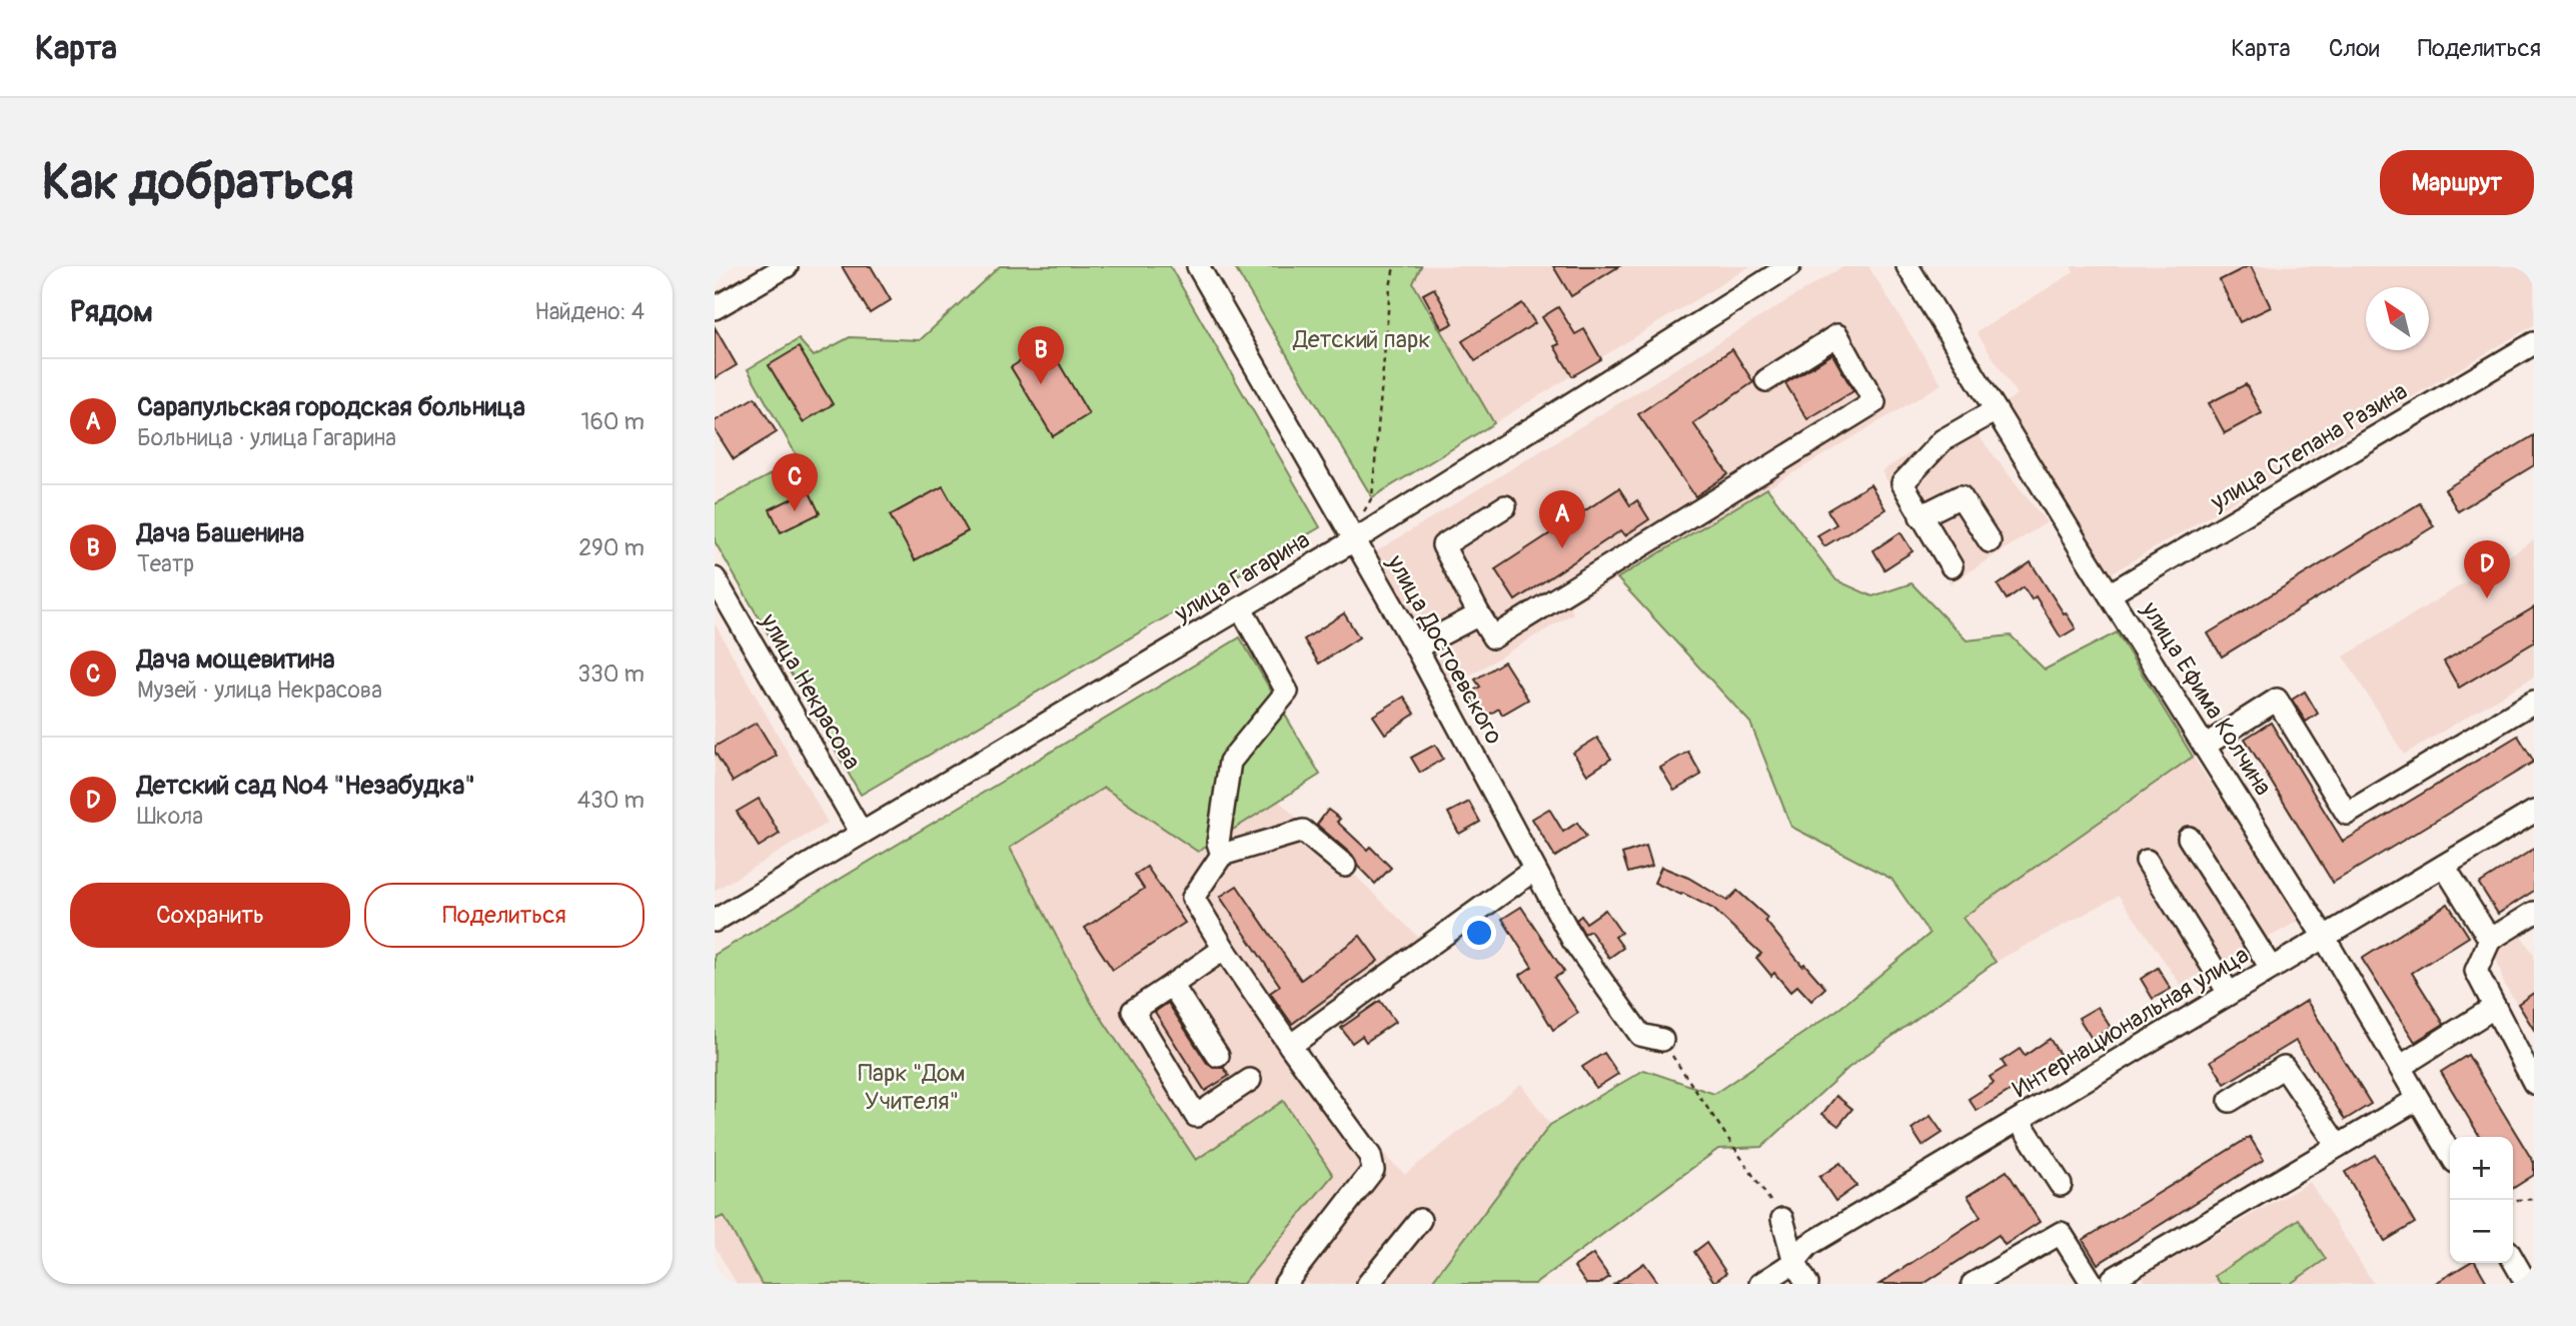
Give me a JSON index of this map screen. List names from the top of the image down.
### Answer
{
  "streets": {
    "street": [
      "улица Степана Разина",
      "улица Гагарина",
      "улица Достоевского",
      "улица Некрасова",
      "улица Ефима Колчина",
      "Интернациональная улица"
    ]
  },
  "crossings": [
    ["улица Степана Разина", "улица Ефима Колчина"],
    ["улица Гагарина", "улица Достоевского"],
    ["улица Гагарина", "улица Некрасова"],
    ["улица Ефима Колчина", "Интернациональная улица"]
  ],
  "parks": ["Детский парк", "Парк \"Дом Учителя\""],
  "north": "top left",
  "page": {
    "header": "Карта",
    "nav": ["Карта", "Слои", "Поделиться"],
    "buttons": [
      "Маршрут",
      ["Сохранить", "Поделиться"]
    ],
    "title": "Как добраться",
    "heading": ["Рядом", "Найдено: 4"],
    "pins": [
      "B",
      "C",
      "A",
      "D"
    ],
    "list": [
      {
        "mark": "A",
        "name": "Сарапульская городская больница",
        "note": "Больница · улица Гагарина",
        "value": "160 m"
      },
      {
        "mark": "B",
        "name": "Дача Башенина",
        "note": "Театр",
        "value": "290 m"
      },
      {
        "mark": "C",
        "name": "Дача мощевитина",
        "note": "Музей · улица Некрасова",
        "value": "330 m"
      },
      {
        "mark": "D",
        "name": "Детский сад №4 \"Незабудка\"",
        "note": "Школа",
        "value": "430 m"
      }
    ],
    "map_buttons": ["+", "−"]
  }
}
